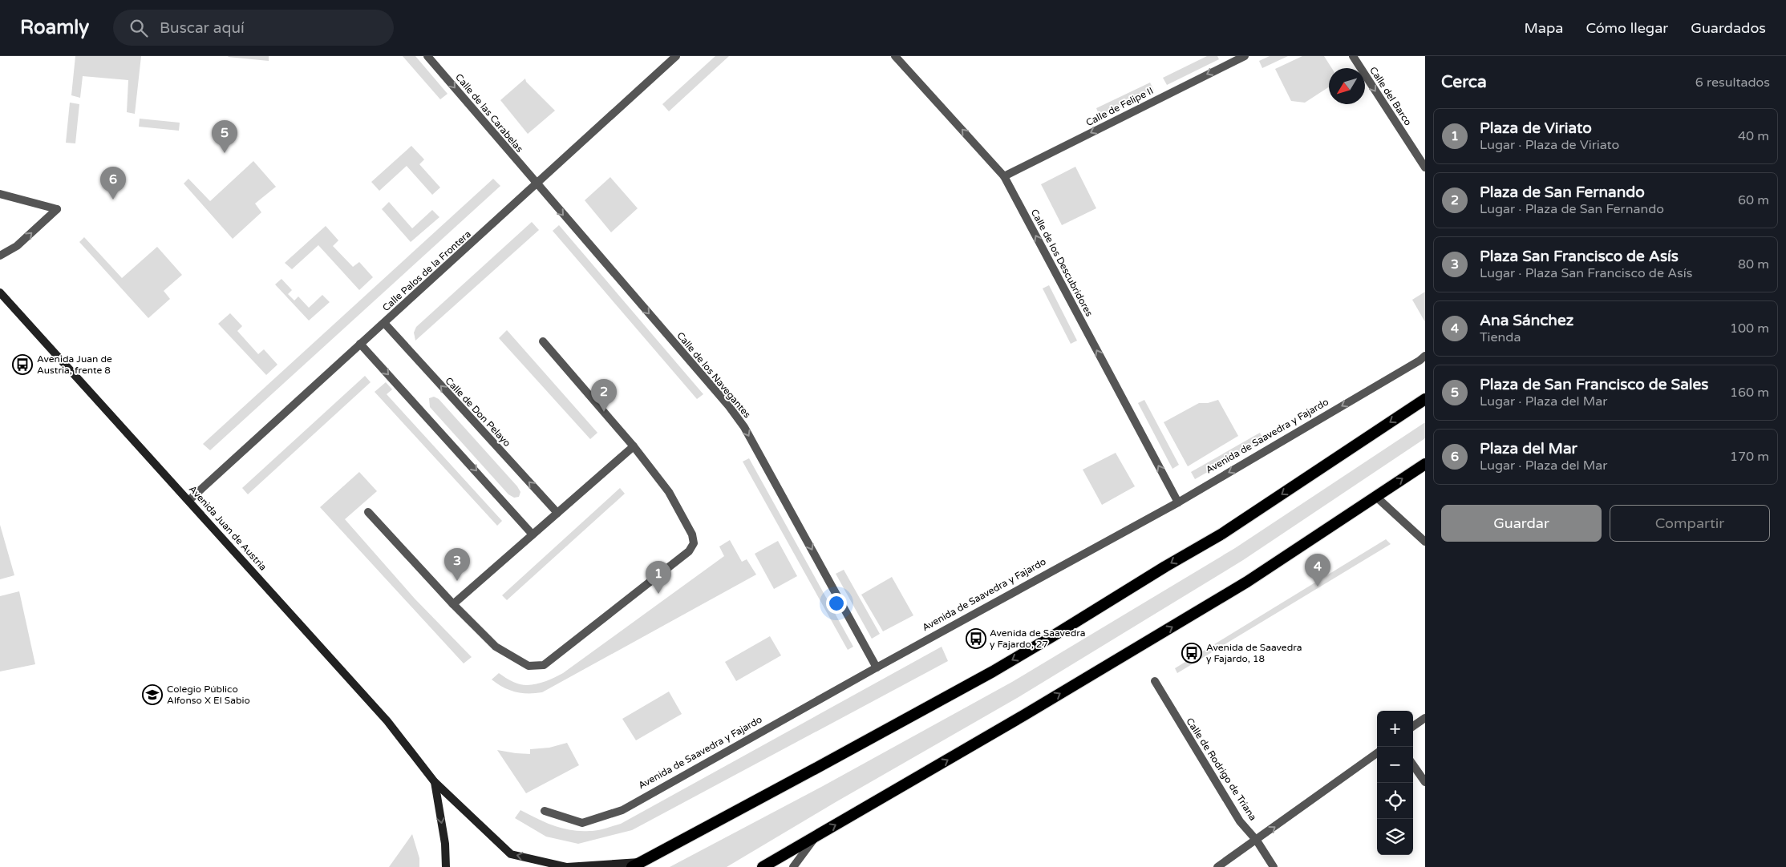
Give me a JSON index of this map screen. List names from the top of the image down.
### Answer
{
  "streets": {
    "main road": ["Avenida Juan de Austria"],
    "street": [
      "Calle del Barco",
      "Calle de Felipe II",
      "Calle de las Carabelas",
      "Calle de los Descubridores",
      "Calle Palos de la Frontera",
      "Calle de los Navegantes",
      "Calle de Don Pelayo",
      "Avenida de Saavedra y Fajardo",
      "Calle de Rodrigo de Triana"
    ]
  },
  "crossings": [
    ["Calle de Felipe II", "Calle de los Descubridores"],
    ["Calle de las Carabelas", "Calle Palos de la Frontera"],
    ["Calle de las Carabelas", "Calle de los Navegantes"],
    ["Calle de los Descubridores", "Avenida de Saavedra y Fajardo"],
    ["Calle Palos de la Frontera", "Calle de los Navegantes"],
    ["Calle Palos de la Frontera", "Calle de Don Pelayo"],
    ["Calle Palos de la Frontera", "Avenida Juan de Austria"],
    ["Calle de los Navegantes", "Avenida de Saavedra y Fajardo"]
  ],
  "one_way": [
    "Calle del Barco",
    "Calle de Felipe II",
    "Calle de las Carabelas",
    "Calle de los Descubridores",
    "Calle de los Navegantes"
  ],
  "places": {
    "bus stop": ["Avenida Juan de Austria, frente 8", "Avenida de Saavedra y Fajardo, 27", "Avenida de Saavedra y Fajardo, 18"],
    "school or university": ["Colegio Público Alfonso X El Sabio"]
  },
  "north": "bottom left",
  "page": {
    "header": "Roamly",
    "search": "Buscar aquí",
    "nav": ["Mapa", "Cómo llegar", "Guardados"],
    "heading": ["Cerca", "6 resultados"],
    "list": [
      {
        "mark": "1",
        "name": "Plaza de Viriato",
        "note": "Lugar · Plaza de Viriato",
        "value": "40 m"
      },
      {
        "mark": "2",
        "name": "Plaza de San Fernando",
        "note": "Lugar · Plaza de San Fernando",
        "value": "60 m"
      },
      {
        "mark": "3",
        "name": "Plaza San Francisco de Asís",
        "note": "Lugar · Plaza San Francisco de Asís",
        "value": "80 m"
      },
      {
        "mark": "4",
        "name": "Ana Sánchez",
        "note": "Tienda",
        "value": "100 m"
      },
      {
        "mark": "5",
        "name": "Plaza de San Francisco de Sales",
        "note": "Lugar · Plaza del Mar",
        "value": "160 m"
      },
      {
        "mark": "6",
        "name": "Plaza del Mar",
        "note": "Lugar · Plaza del Mar",
        "value": "170 m"
      }
    ],
    "pins": [
      "5",
      "6",
      "2",
      "3",
      "4",
      "1"
    ],
    "buttons": ["Guardar", "Compartir"],
    "map_buttons": ["+", "−"]
  }
}
